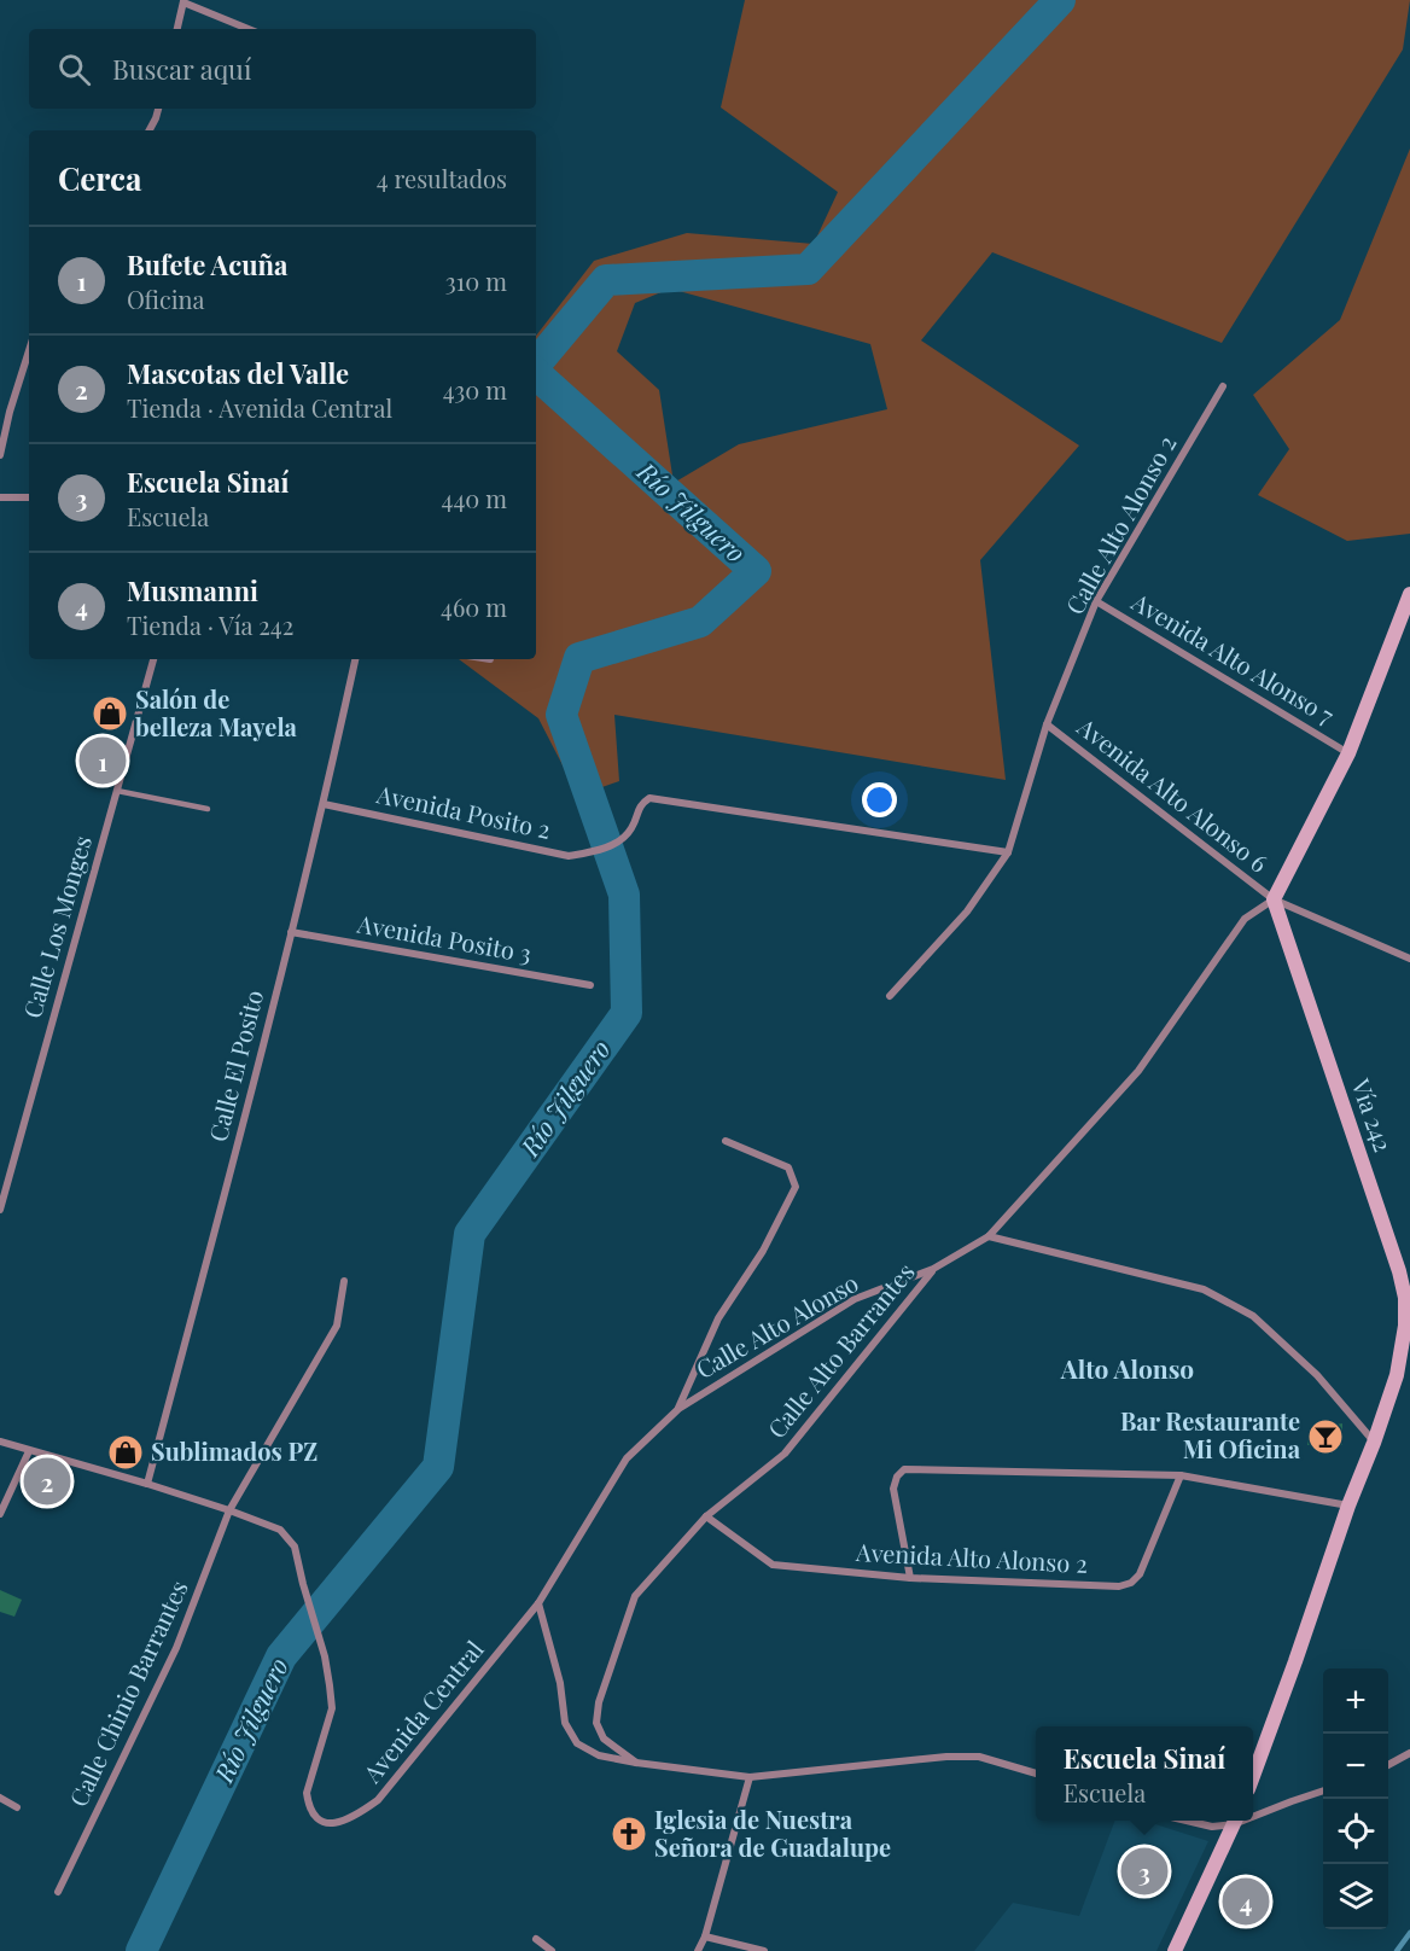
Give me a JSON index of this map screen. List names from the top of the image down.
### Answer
{
  "streets": {
    "main road": ["Vía 242"],
    "street": [
      "Calle Alto Alonso 2",
      "Avenida Alto Alonso 7",
      "Avenida Alto Alonso 6",
      "Avenida Posito 2",
      "Calle Los Monges",
      "Avenida Posito 3",
      "Calle El Posito",
      "Calle Alto Alonso",
      "Calle Alto Barrantes",
      "Avenida Alto Alonso 2",
      "Calle Chinio Barrantes",
      "Avenida Central"
    ]
  },
  "crossings": [
    ["Calle Alto Alonso 2", "Avenida Alto Alonso 7"],
    ["Calle Alto Alonso 2", "Avenida Alto Alonso 6"],
    ["Calle Alto Alonso 2", "Avenida Posito 2"],
    ["Avenida Alto Alonso 6", "Vía 242"],
    ["Avenida Alto Alonso 6", "Calle Alto Alonso"],
    ["Avenida Posito 2", "Calle El Posito"],
    ["Avenida Posito 3", "Calle El Posito"],
    ["Calle El Posito", "Avenida Central"],
    ["Vía 242", "Calle Alto Alonso"],
    ["Calle Alto Alonso", "Calle Alto Barrantes"],
    ["Calle Alto Alonso", "Avenida Central"],
    ["Calle Alto Barrantes", "Avenida Alto Alonso 2"],
    ["Calle Chinio Barrantes", "Avenida Central"]
  ],
  "districts": ["Alto Alonso"],
  "water": ["Río Jilguero"],
  "places": {
    "shop": ["Salón de belleza Mayela", "Sublimados PZ"],
    "bar": ["Bar Restaurante Mi Oficina"],
    "church": ["Iglesia de Nuestra Señora de Guadalupe"]
  },
  "page": {
    "search": "Buscar aquí",
    "heading": ["Cerca", "4 resultados"],
    "list": [
      {
        "mark": "1",
        "name": "Bufete Acuña",
        "note": "Oficina",
        "value": "310 m"
      },
      {
        "mark": "2",
        "name": "Mascotas del Valle",
        "note": "Tienda · Avenida Central",
        "value": "430 m"
      },
      {
        "mark": "3",
        "name": "Escuela Sinaí",
        "note": "Escuela",
        "value": "440 m"
      },
      {
        "mark": "4",
        "name": "Musmanni",
        "note": "Tienda · Vía 242",
        "value": "460 m"
      }
    ],
    "pins": [
      "1",
      "2",
      "3",
      "4"
    ],
    "map_buttons": ["+", "−"],
    "popup": ["Escuela Sinaí", "Escuela"]
  }
}
